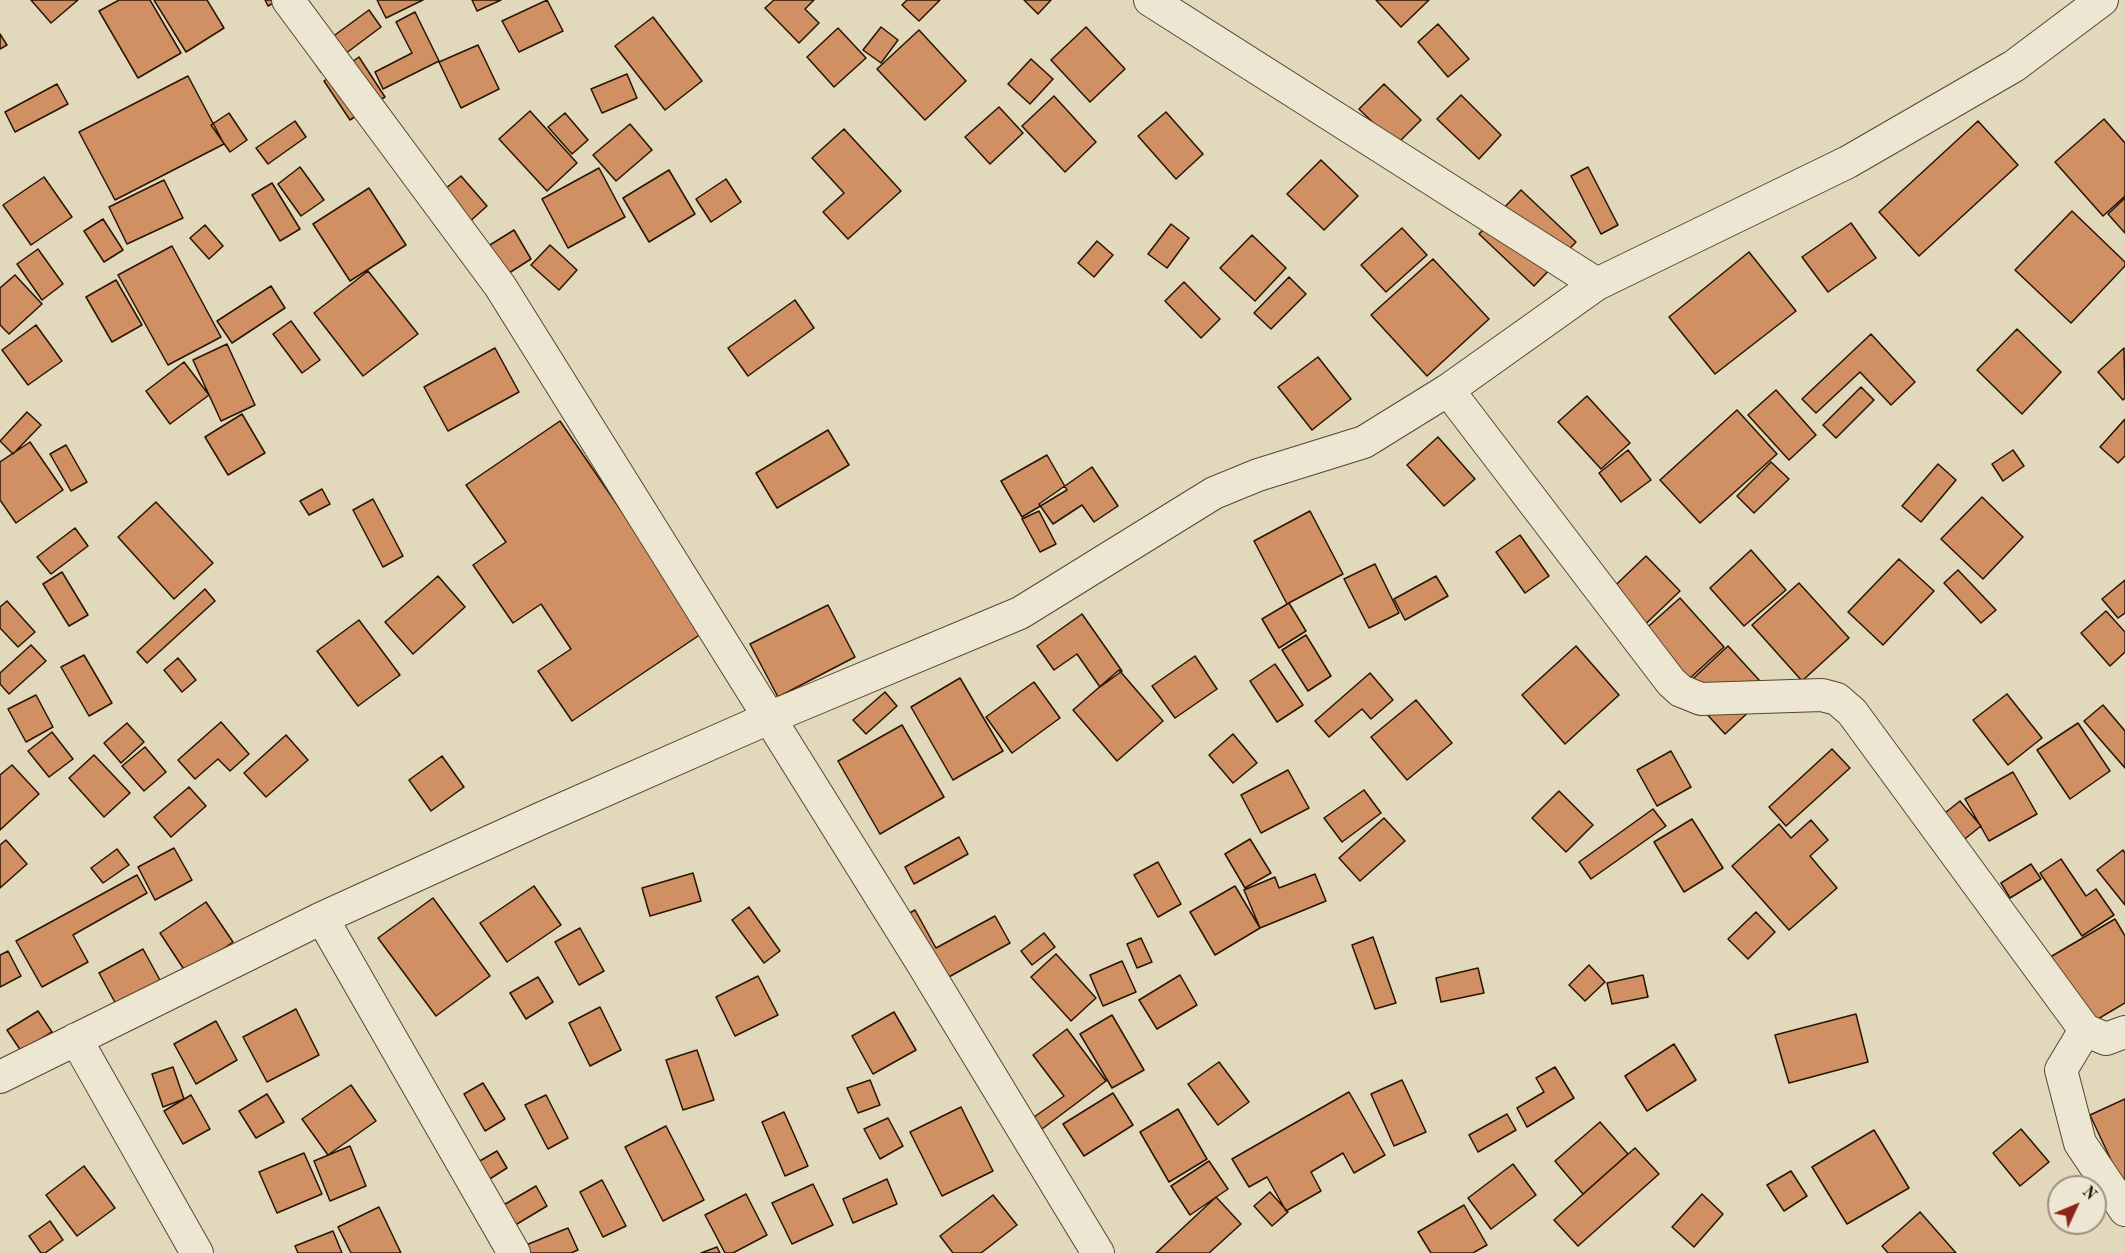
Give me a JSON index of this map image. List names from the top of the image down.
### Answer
{
  "north": "top right"
}
